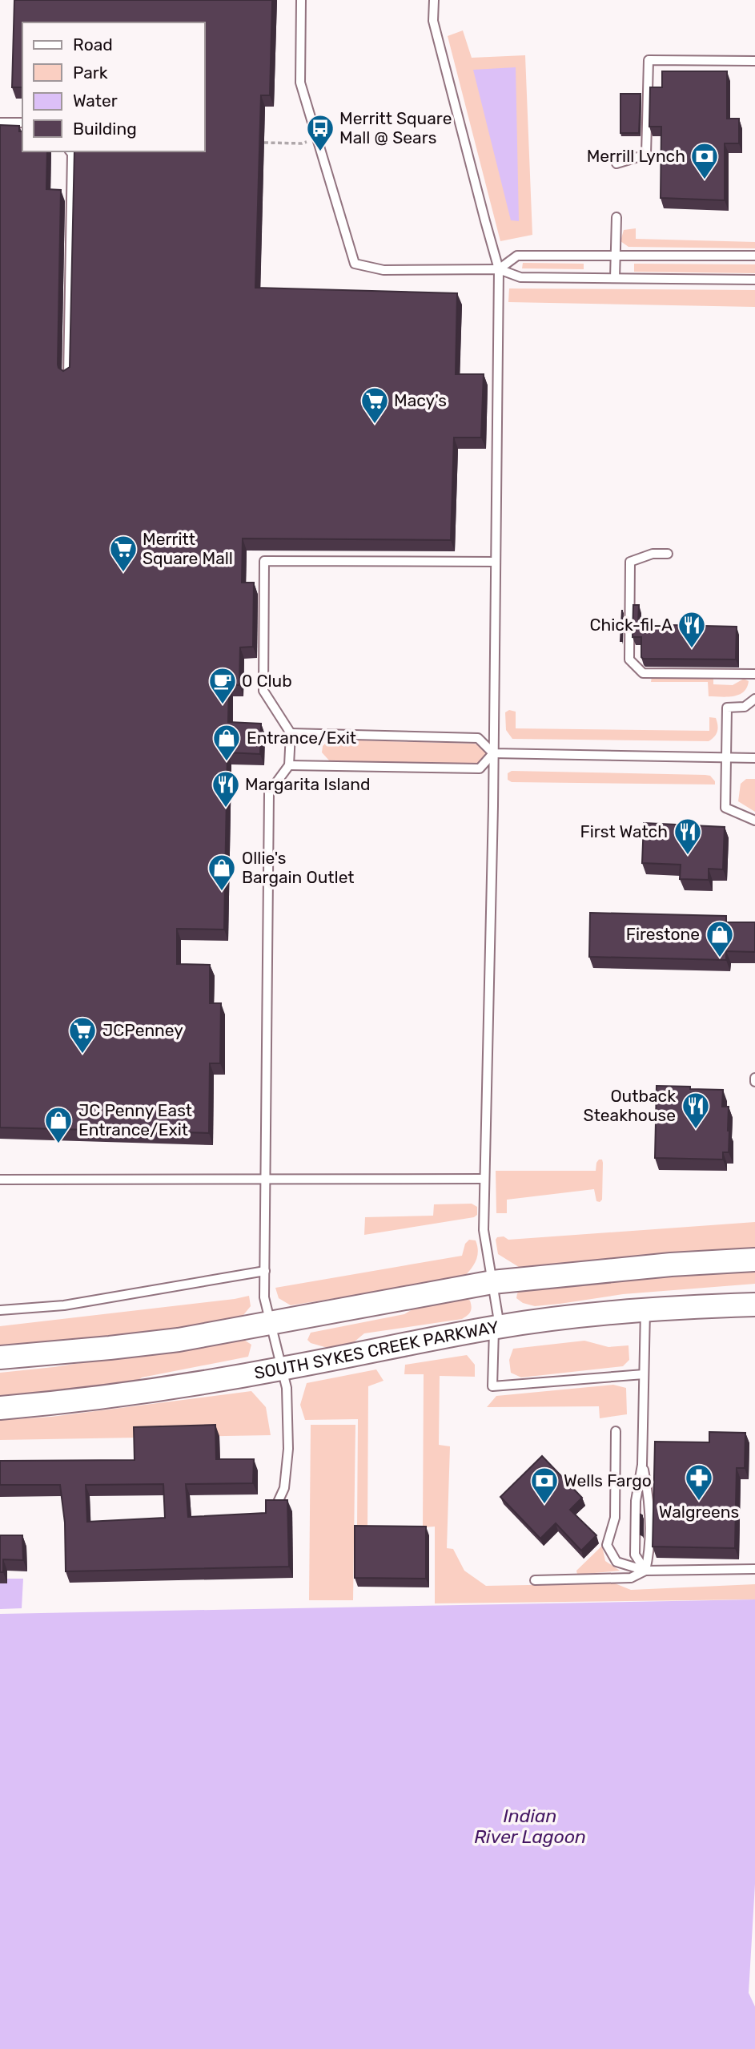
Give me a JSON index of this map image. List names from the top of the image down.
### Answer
{
  "streets": {
    "street": ["SOUTH SYKES CREEK PARKWAY"]
  },
  "water": ["Indian River Lagoon"],
  "places": {
    "bus stop": ["Merritt Square Mall @ Sears"],
    "bank": ["Merrill Lynch", "Wells Fargo"],
    "supermarket": ["Macy's", "Merritt Square Mall", "JCPenney"],
    "restaurant": [
      "Chick-fil-A",
      "Margarita Island",
      "First Watch",
      "Outback Steakhouse"
    ],
    "cafe": ["0 Club"],
    "shop": [
      "Entrance/Exit",
      "Ollie's Bargain Outlet",
      "Firestone",
      "JC Penny East Entrance/Exit"
    ],
    "pharmacy": ["Walgreens"]
  },
  "legend": [
    "Road",
    "Park",
    "Water",
    "Building"
  ]
}
